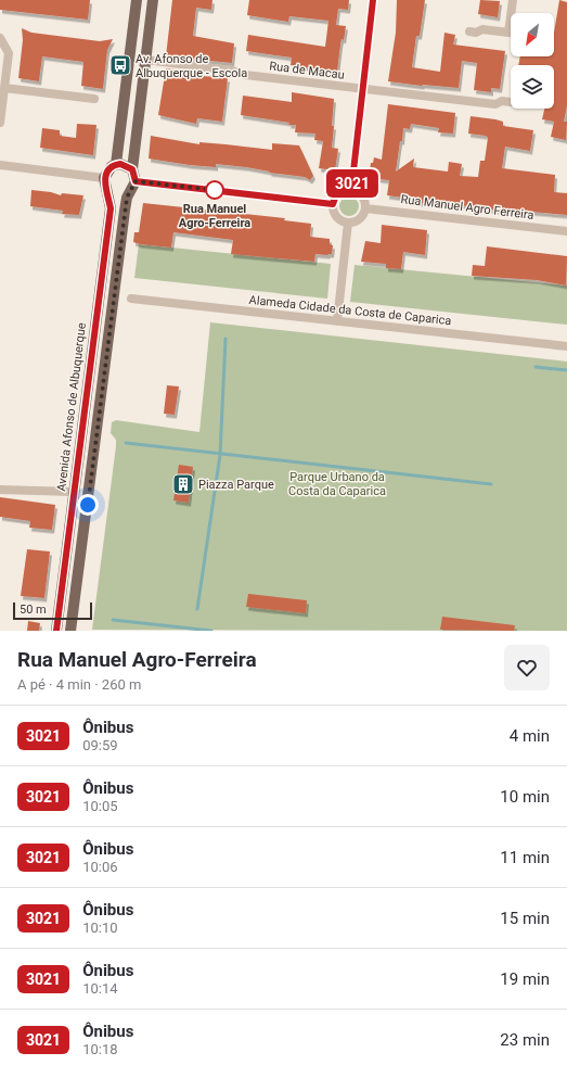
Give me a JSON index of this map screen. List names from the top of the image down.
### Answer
{
  "streets": {
    "main road": ["Avenida Afonso de Albuquerque"],
    "street": ["Rua de Macau", "Rua Manuel Agro Ferreira", "Alameda Cidade da Costa de Caparica"]
  },
  "parks": ["Parque Urbano da Costa da Caparica"],
  "places": {
    "bus stop": ["Av. Afonso de Albuquerque - Escola"],
    "other": ["Rua Manuel Agro-Ferreira"],
    "building": ["Piazza Parque"]
  },
  "lines": ["bus line 3021"],
  "scale_bar": "50 m",
  "north": "bottom left",
  "page": {
    "on_map": "3021",
    "scale": "50 m",
    "heading": ["Rua Manuel Agro-Ferreira", "A pé · 4 min · 260 m"],
    "list": [
      {
        "mark": "3021",
        "name": "Ônibus",
        "note": "09:59",
        "value": "4 min"
      },
      {
        "mark": "3021",
        "name": "Ônibus",
        "note": "10:05",
        "value": "10 min"
      },
      {
        "mark": "3021",
        "name": "Ônibus",
        "note": "10:06",
        "value": "11 min"
      },
      {
        "mark": "3021",
        "name": "Ônibus",
        "note": "10:10",
        "value": "15 min"
      },
      {
        "mark": "3021",
        "name": "Ônibus",
        "note": "10:14",
        "value": "19 min"
      },
      {
        "mark": "3021",
        "name": "Ônibus",
        "note": "10:18",
        "value": "23 min"
      }
    ]
  }
}
